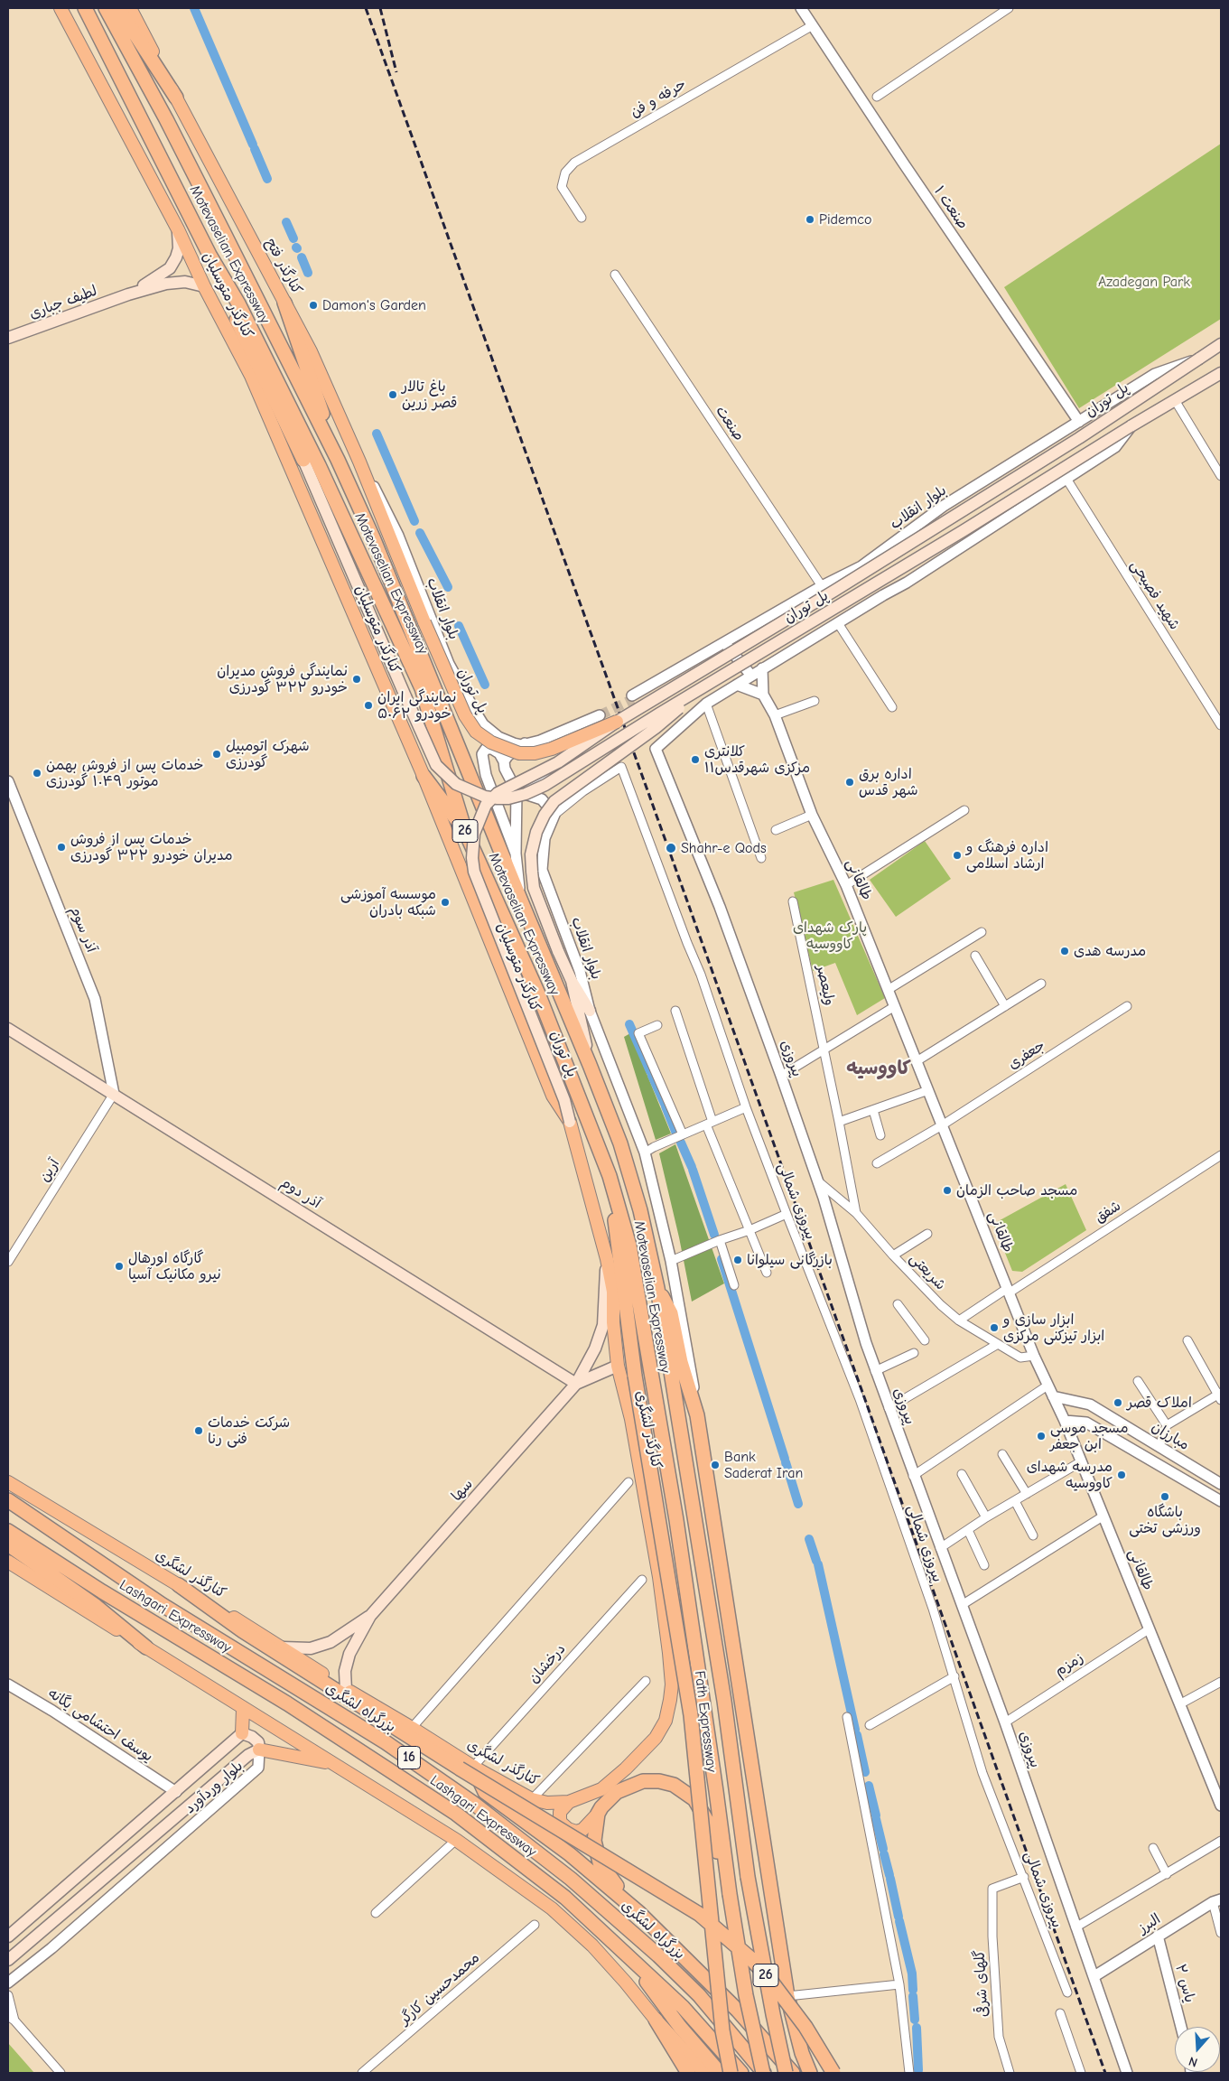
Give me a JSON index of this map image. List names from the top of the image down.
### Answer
{
  "streets": {
    "highway": [
      "Motevaselian Expressway",
      "26",
      "Lashgari Expressway",
      "بزرگراه لشگری",
      "Fath Expressway",
      "16"
    ],
    "main road": [
      "کنارگذر فتح",
      "کنارگذر متوسلیان",
      "لطیف جباری",
      "پل توران",
      "بلوار انقلاب",
      "آذر دوم",
      "کنارگذر لشگری",
      "سها",
      "بلوار وردآورد"
    ],
    "street": [
      "حرفه و فن",
      "صنعت ۱",
      "صنعت",
      "شهید فصیحی",
      "طالقانی",
      "آذر سوم",
      "ولیعصر",
      "جعفری",
      "پیروزی",
      "آرین",
      "پیروزی شمالی",
      "شفق",
      "شریعتی",
      "مبارزان",
      "درخشان",
      "زمزم",
      "یوسف احتشامی یگانه",
      "البرز",
      "گلهای شرقی",
      "یاس ۲",
      "محمدحسین کارگر"
    ]
  },
  "crossings": [
    ["حرفه و فن", "صنعت ۱"],
    ["صنعت ۱", "بلوار انقلاب"],
    ["Motevaselian Expressway", "26"],
    ["Motevaselian Expressway", "Fath Expressway"],
    ["کنارگذر فتح", "پل توران"],
    ["کنارگذر فتح", "بلوار انقلاب"],
    ["کنارگذر متوسلیان", "پل توران"],
    ["کنارگذر متوسلیان", "کنارگذر لشگری"],
    ["کنارگذر متوسلیان", "سها"],
    ["پل توران", "بلوار انقلاب"],
    ["صنعت", "بلوار انقلاب"],
    ["26", "بزرگراه لشگری"],
    ["26", "Fath Expressway"],
    ["طالقانی", "جعفری"],
    ["طالقانی", "شفق"],
    ["طالقانی", "شریعتی"],
    ["طالقانی", "مبارزان"],
    ["طالقانی", "زمزم"],
    ["آذر سوم", "آرین"],
    ["آذر سوم", "آذر دوم"],
    ["ولیعصر", "شریعتی"],
    ["پیروزی", "شریعتی"],
    ["پیروزی", "زمزم"],
    ["پیروزی", "البرز"],
    ["آرین", "آذر دوم"],
    ["آذر دوم", "سها"],
    ["پیروزی شمالی", "گلهای شرقی"],
    ["شفق", "شریعتی"],
    ["کنارگذر لشگری", "سها"],
    ["کنارگذر لشگری", "درخشان"],
    ["یوسف احتشامی یگانه", "بلوار وردآورد"],
    ["البرز", "یاس ۲"]
  ],
  "districts": ["کاووسیه"],
  "parks": ["Azadegan Park", "پارک شهدای کاووسیه"],
  "places": [
    "Pidemco",
    "Damon's Garden",
    "باغ تالار قصر زرین",
    "نمایندگی فروش مدیران خودرو ۳۲۲ گودرزی",
    "نمایندگی ایران خودرو ۵۰۶۲",
    "شهرک اتومبیل گودرزی",
    "کلانتری ۱۱مرکزی شهرقدس",
    "خدمات پس از فروش بهمن موتور ۱۰۴۹ گودرزی",
    "اداره برق شهر قدس",
    "خدمات پس از فروش مدیران خودرو ۳۲۲ گودرزی",
    "Shahr-e Qods",
    "اداره فرهنگ و ارشاد اسلامی",
    "موسسه آموزشی شبکه بادران",
    "مدرسه هدی",
    "مسجد صاحب الزمان",
    "بازرگانی سیلوانا",
    "گارگاه اورهال نیرو مکانیک آسیا",
    "ابزار سازی و ابزار تیزکنی مرکزی",
    "املاک قصر",
    "شرکت خدمات فنی رنا",
    "مسجد موسی ابن جعفر",
    "Bank Saderat Iran",
    "مدرسه شهدای کاووسیه",
    "باشگاه ورزشی تختی"
  ],
  "north": "bottom"
}
